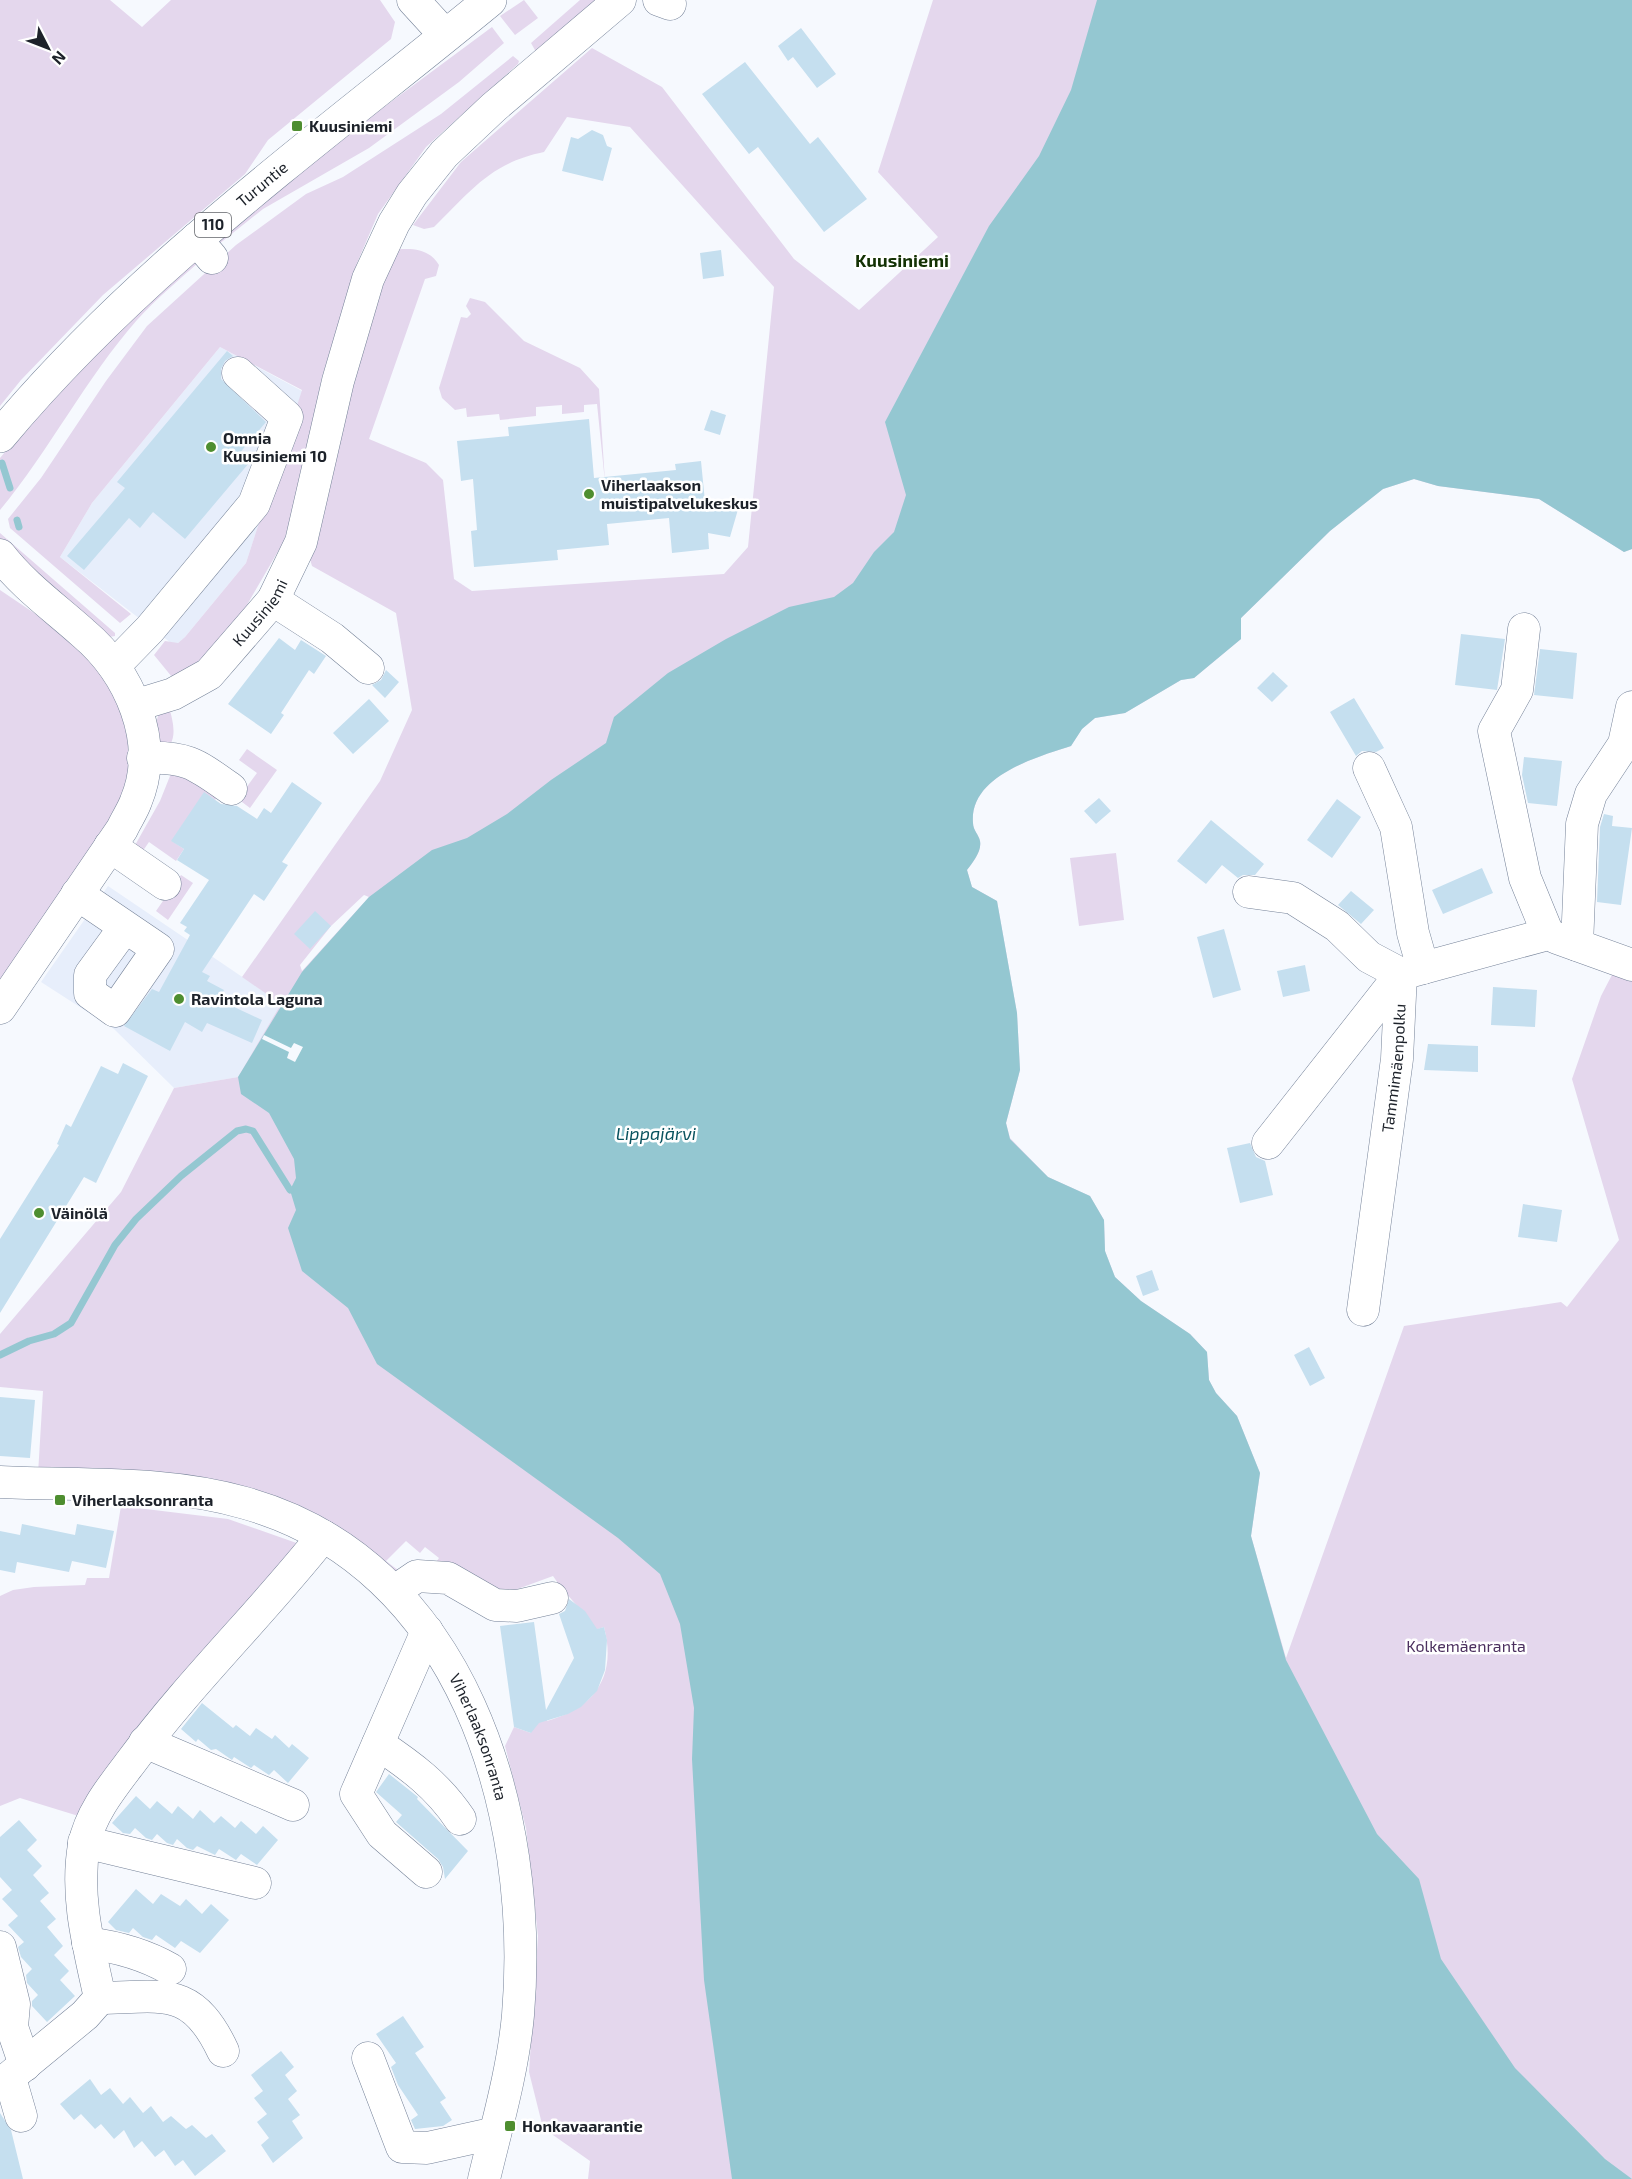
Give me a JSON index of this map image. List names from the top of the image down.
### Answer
{
  "streets": {
    "main road": ["Turuntie", "110"],
    "street": ["Kuusiniemi", "Tammimäenpolku", "Viherlaaksonranta"]
  },
  "districts": ["Kuusiniemi"],
  "water": ["Lippajärvi"],
  "parks": ["Kolkemäenranta"],
  "places": {
    "transit": ["Kuusiniemi", "Viherlaaksonranta", "Honkavaarantie"],
    "other": [
      "Omnia Kuusiniemi 10",
      "Viherlaakson muistipalvelukeskus",
      "Ravintola Laguna",
      "Väinölä"
    ]
  },
  "north": "bottom right"
}
